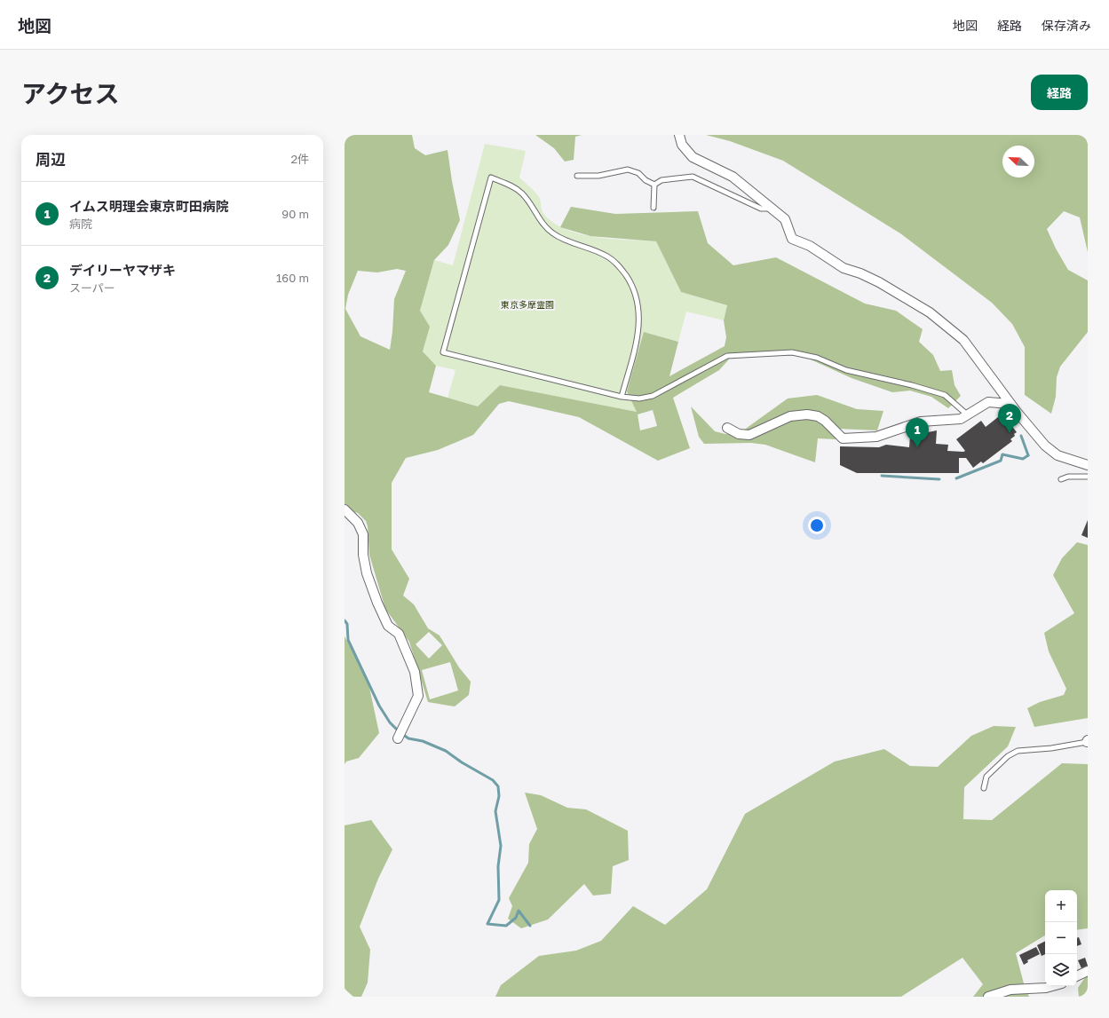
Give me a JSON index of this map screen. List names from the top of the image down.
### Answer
{
  "parks": ["東京多摩霊園"],
  "north": "top left",
  "page": {
    "header": "地図",
    "nav": ["地図", "経路", "保存済み"],
    "title": "アクセス",
    "buttons": "経路",
    "heading": ["周辺", "2件"],
    "list": [
      {
        "mark": "1",
        "name": "イムス明理会東京町田病院",
        "note": "病院",
        "value": "90 m"
      },
      {
        "mark": "2",
        "name": "デイリーヤマザキ",
        "note": "スーパー",
        "value": "160 m"
      }
    ],
    "pins": ["2", "1"],
    "map_buttons": ["+", "−"]
  }
}
